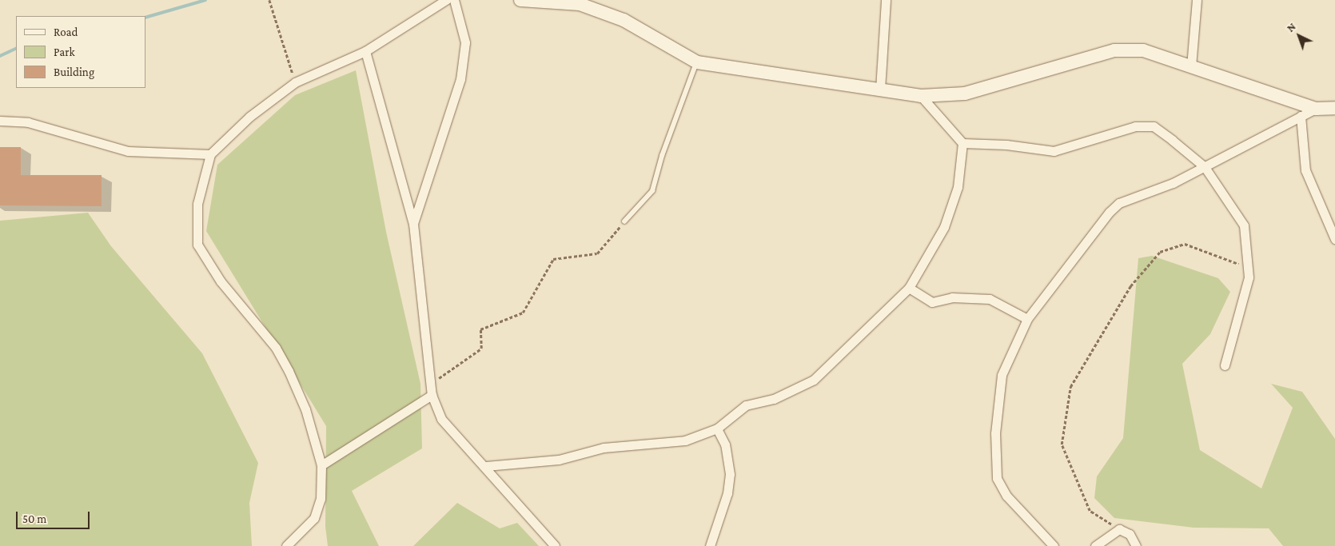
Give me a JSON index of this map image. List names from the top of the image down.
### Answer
{
  "legend": ["Road", "Park", "Building"],
  "scale_bar": "50 m",
  "north": "top left"
}
